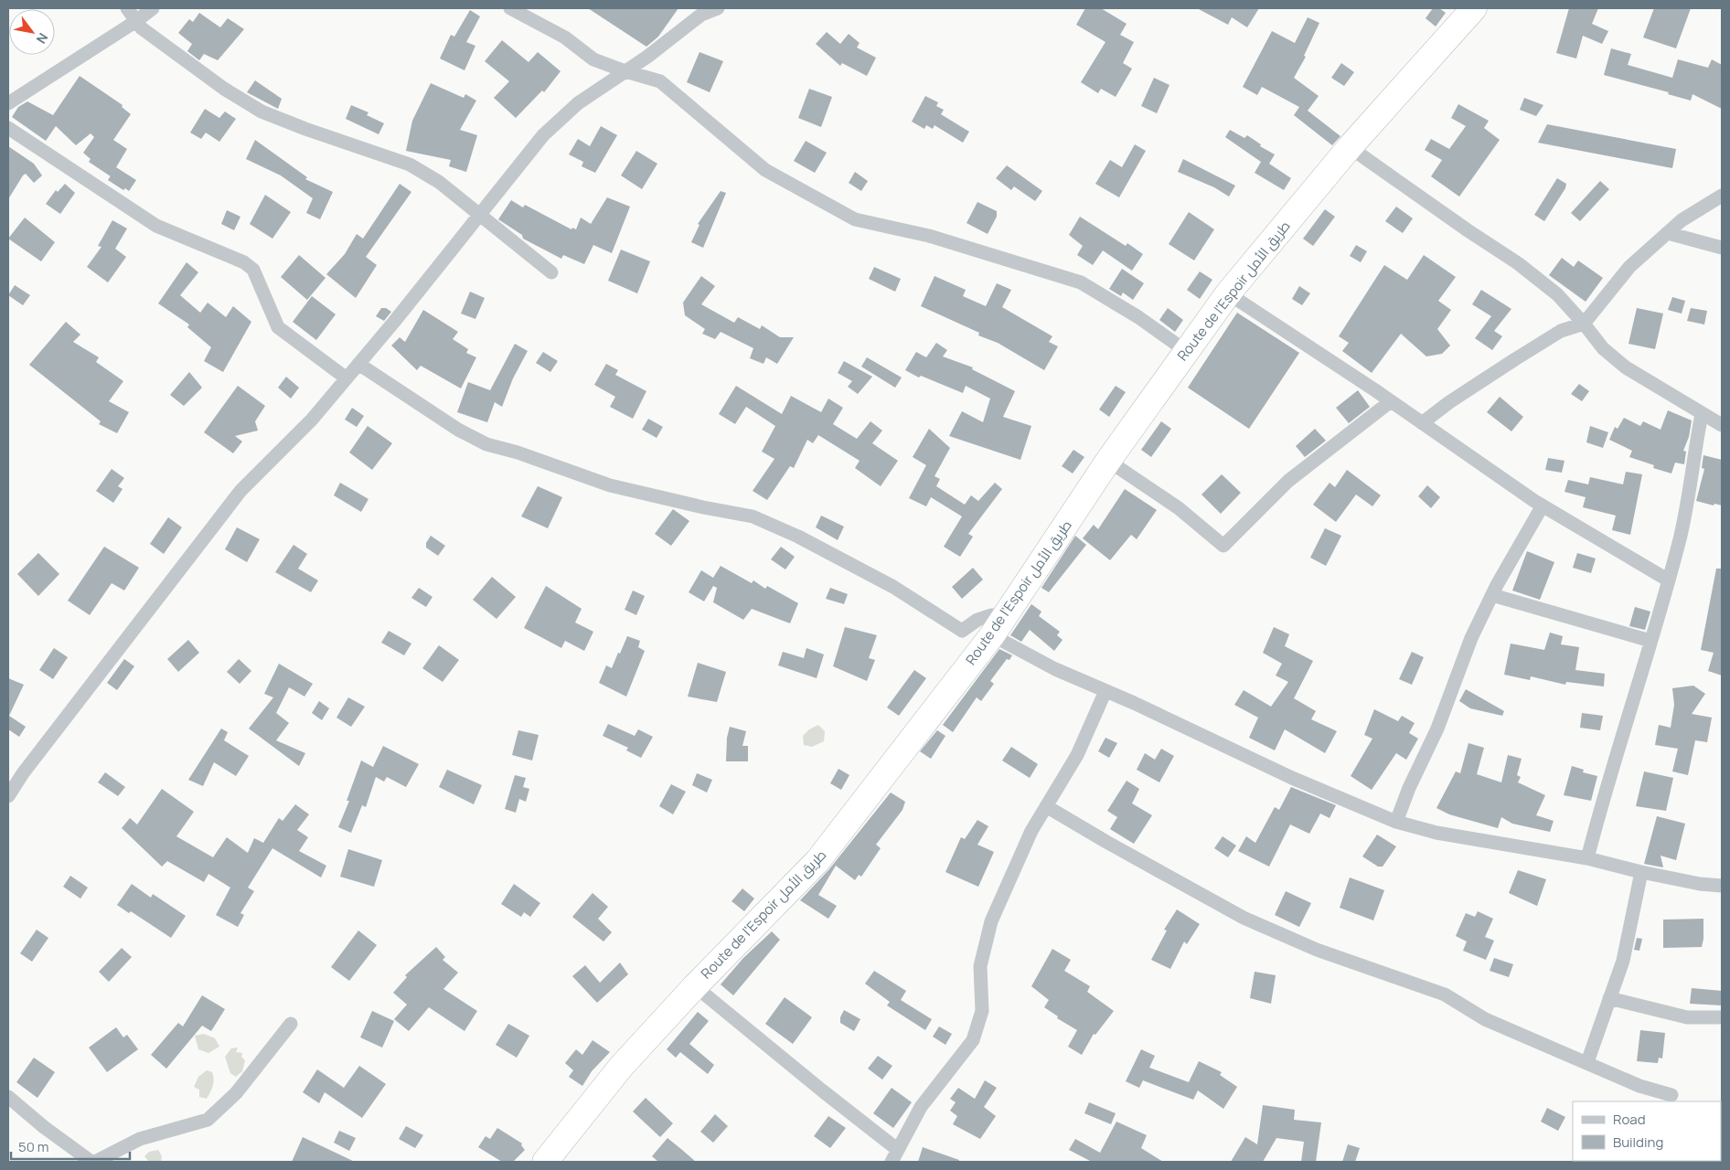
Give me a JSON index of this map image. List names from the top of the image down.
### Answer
{
  "streets": {
    "highway": ["Route de l’Espoir طريق الأمل"]
  },
  "legend": ["Road", "Building"],
  "scale_bar": "50 m",
  "north": "bottom right"
}
